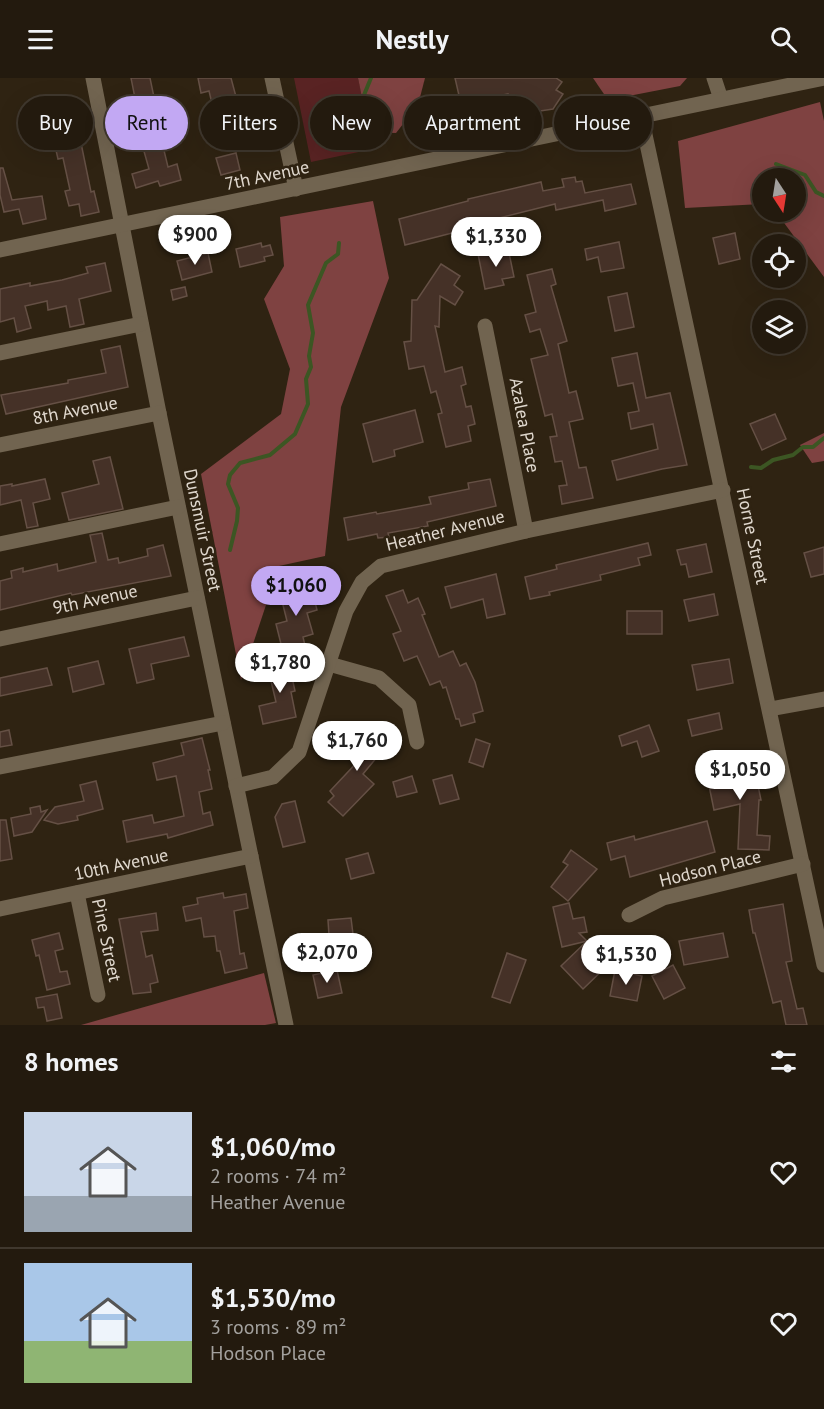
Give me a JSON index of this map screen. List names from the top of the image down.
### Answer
{
  "streets": {
    "street": [
      "7th Avenue",
      "8th Avenue",
      "Azalea Place",
      "Dunsmuir Street",
      "Heather Avenue",
      "Horne Street",
      "9th Avenue",
      "10th Avenue",
      "Hodson Place",
      "Pine Street"
    ]
  },
  "crossings": [
    ["7th Avenue", "Dunsmuir Street"],
    ["8th Avenue", "Dunsmuir Street"],
    ["Azalea Place", "Heather Avenue"],
    ["Dunsmuir Street", "Heather Avenue"],
    ["Dunsmuir Street", "9th Avenue"],
    ["Dunsmuir Street", "10th Avenue"],
    ["Heather Avenue", "Horne Street"],
    ["Horne Street", "Hodson Place"],
    ["10th Avenue", "Pine Street"]
  ],
  "north": "bottom",
  "page": {
    "header": "Nestly",
    "chip": [
      "Buy",
      "Rent",
      "Filters",
      "New",
      "Apartment",
      "House"
    ],
    "price": [
      "$900",
      "$1,330",
      "$1,060",
      "$1,780",
      "$1,760",
      "$1,050",
      "$2,070",
      "$1,530"
    ],
    "heading": "8 homes",
    "list": [
      {
        "name": "$1,060/mo",
        "note": "2 rooms · 74 m² · Heather Avenue"
      },
      {
        "name": "$1,530/mo",
        "note": "3 rooms · 89 m² · Hodson Place"
      }
    ]
  }
}
